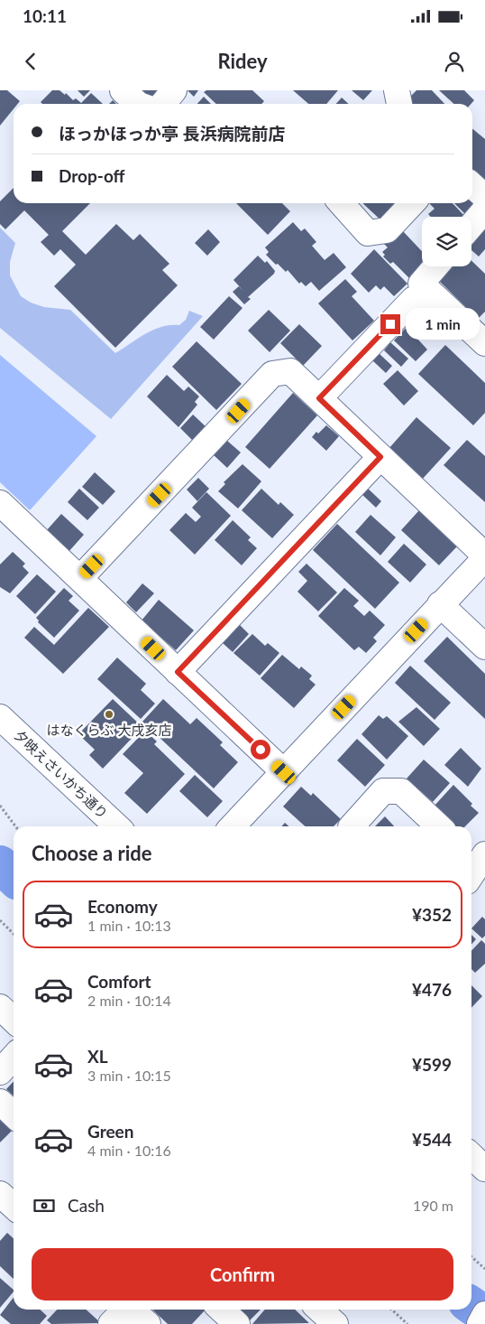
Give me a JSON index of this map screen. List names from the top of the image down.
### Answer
{
  "streets": {
    "street": ["夕映えさいかち通り"]
  },
  "places": ["はなくらぶ 大戌亥店"],
  "page": {
    "status": "10:11",
    "header": "Ridey",
    "banner": ["ほっかほっか亭 長浜病院前店", "Drop-off"],
    "bubble": "1 min",
    "heading": "Choose a ride",
    "list": [
      {
        "name": "Economy",
        "note": "1 min · 10:13",
        "value": "¥352"
      },
      {
        "name": "Comfort",
        "note": "2 min · 10:14",
        "value": "¥476"
      },
      {
        "name": "XL",
        "note": "3 min · 10:15",
        "value": "¥599"
      },
      {
        "name": "Green",
        "note": "4 min · 10:16",
        "value": "¥544"
      }
    ],
    "pay": ["Cash", "190 m"],
    "buttons": "Confirm"
  }
}
